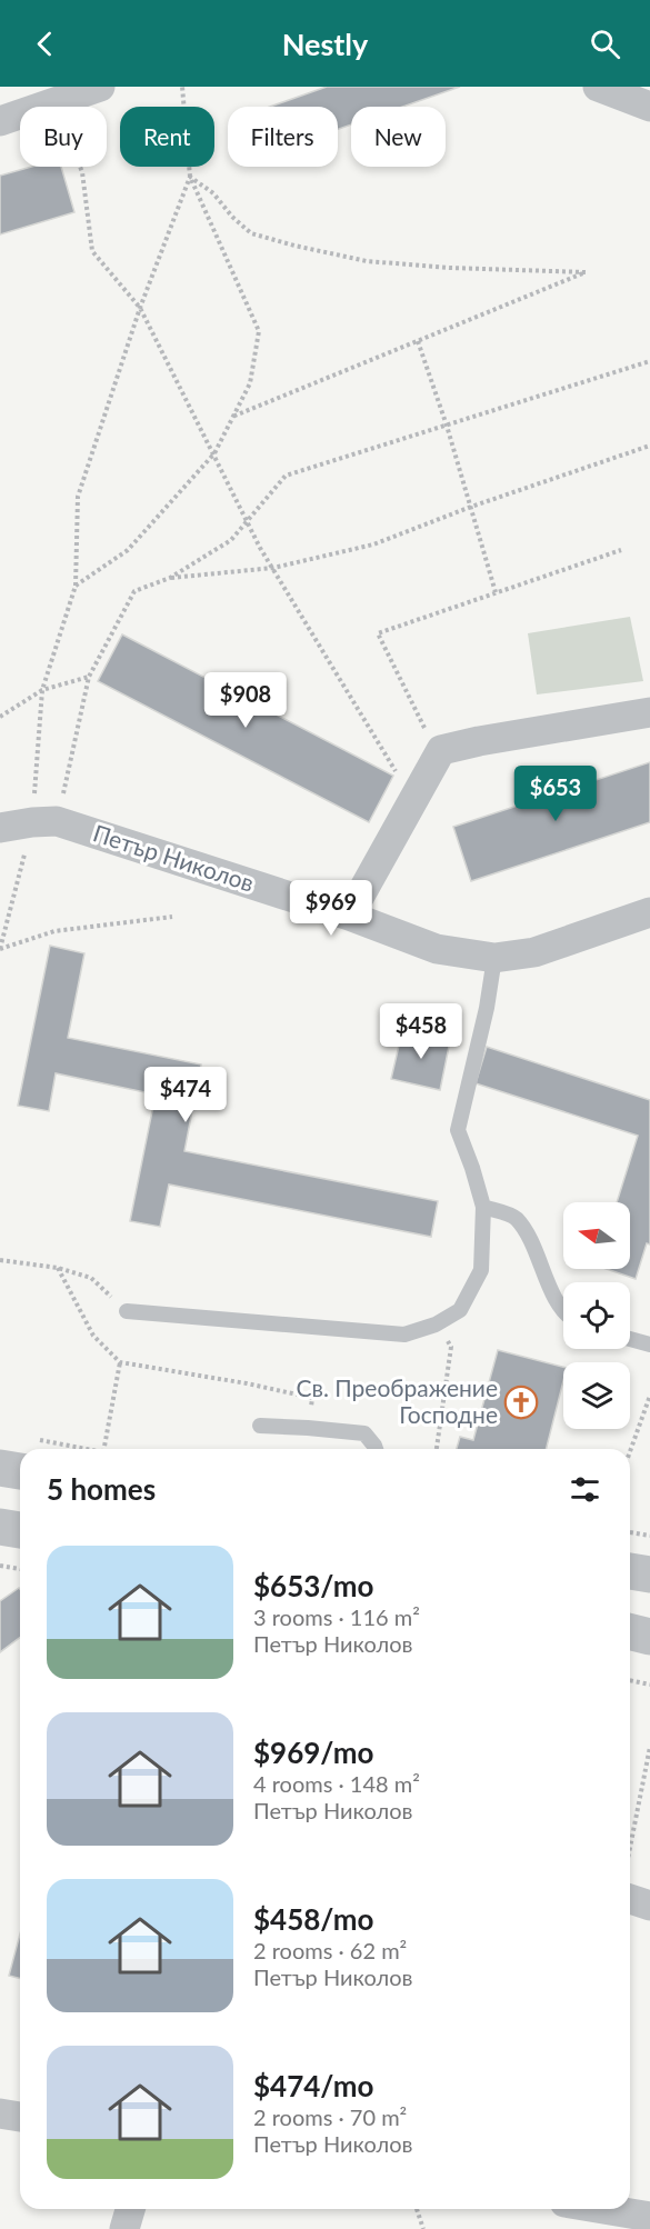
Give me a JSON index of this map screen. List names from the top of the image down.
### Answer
{
  "streets": {
    "street": ["Петър Николов"]
  },
  "places": {
    "church": ["Св. Преображение Господне"]
  },
  "north": "left",
  "page": {
    "header": "Nestly",
    "chip": [
      "Buy",
      "Rent",
      "Filters",
      "New"
    ],
    "price": [
      "$908",
      "$653",
      "$969",
      "$458",
      "$474"
    ],
    "heading": "5 homes",
    "list": [
      {
        "name": "$653/mo",
        "note": "3 rooms · 116 m² · Петър Николов"
      },
      {
        "name": "$969/mo",
        "note": "4 rooms · 148 m² · Петър Николов"
      },
      {
        "name": "$458/mo",
        "note": "2 rooms · 62 m² · Петър Николов"
      },
      {
        "name": "$474/mo",
        "note": "2 rooms · 70 m² · Петър Николов"
      }
    ]
  }
}
